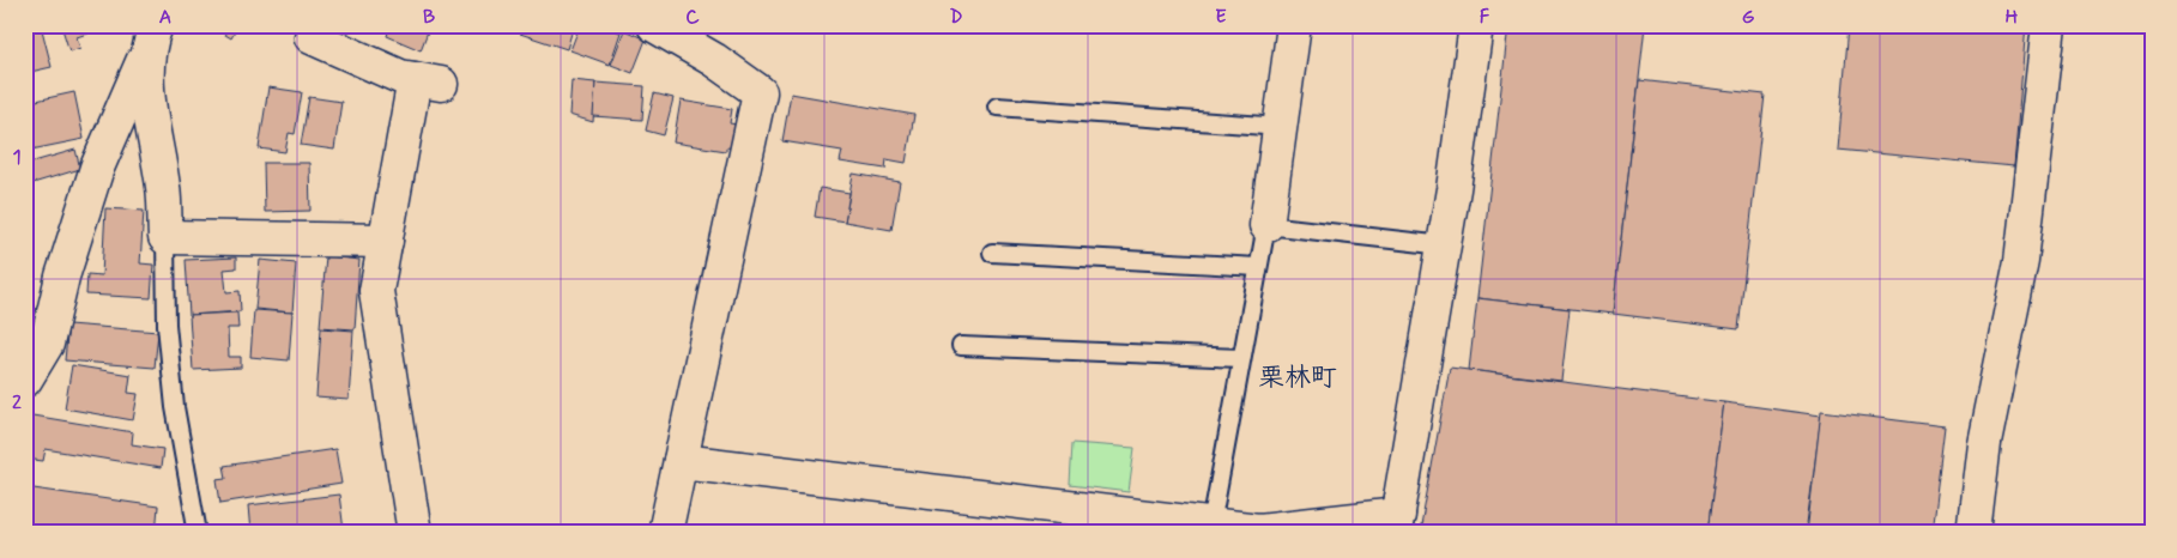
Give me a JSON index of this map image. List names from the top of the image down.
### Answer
{
  "districts": ["栗林町"],
  "grid": {
    "columns": [
      "A",
      "B",
      "C",
      "D",
      "E",
      "F",
      "G",
      "H"
    ],
    "rows": ["1", "2"]
  }
}
